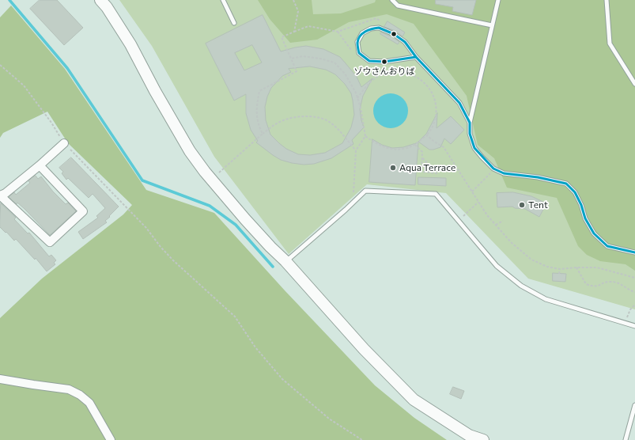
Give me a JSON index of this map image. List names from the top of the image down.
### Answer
{
  "places": ["ゾウさんおりば", "Aqua Terrace", "Tent"]
}
